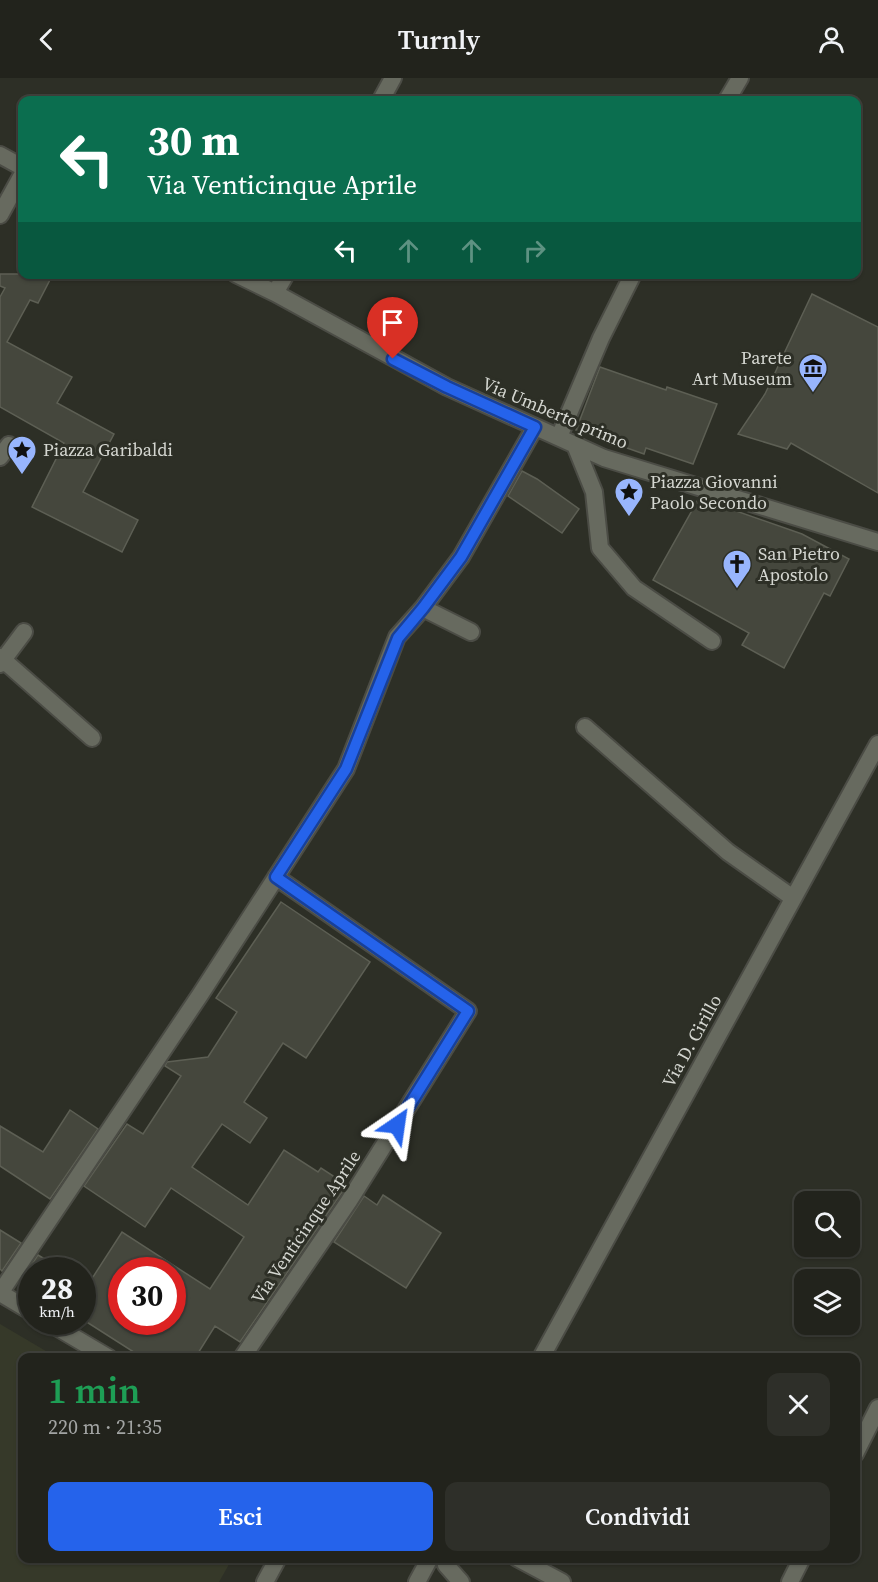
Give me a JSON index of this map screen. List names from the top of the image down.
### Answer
{
  "streets": {
    "street": ["Via Umberto primo", "Via D. Cirillo", "Via Venticinque Aprile"]
  },
  "places": {
    "museum": ["Parete Art Museum"],
    "place": ["Piazza Garibaldi", "Piazza Giovanni Paolo Secondo"],
    "church": ["San Pietro Apostolo"]
  },
  "page": {
    "header": "Turnly",
    "turn": ["30 m", "Via Venticinque Aprile"],
    "speed": "28 km/h",
    "limit": "30",
    "heading": ["1 min", "220 m · 21:35"],
    "buttons": ["Esci", "Condividi"]
  }
}
